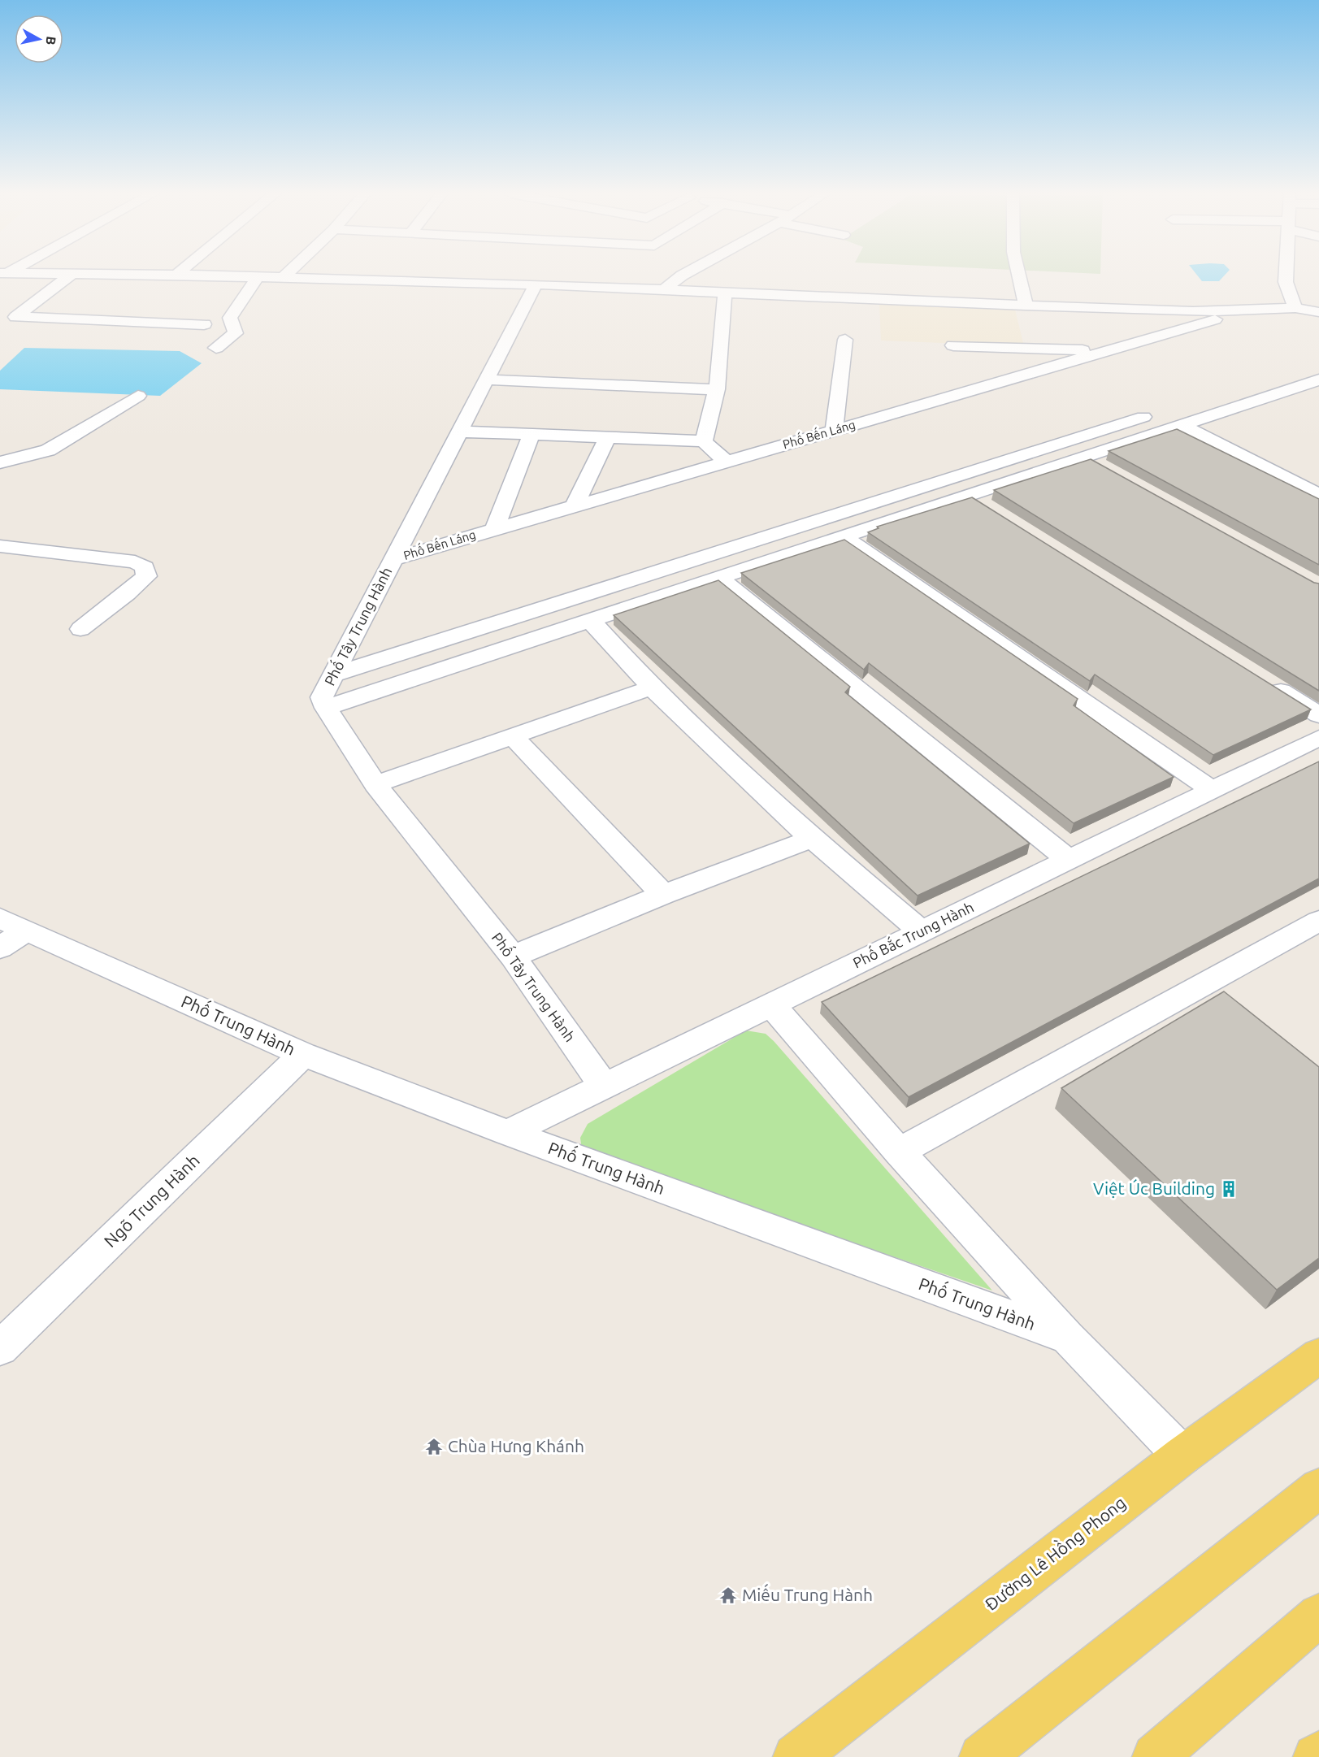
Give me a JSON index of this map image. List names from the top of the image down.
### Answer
{
  "streets": {
    "main road": ["Đường Lê Hồng Phong"],
    "street": [
      "Phố Bến Láng",
      "Phố Tây Trung Hành",
      "Phố Bắc Trung Hành",
      "Phố Trung Hành",
      "Ngõ Trung Hành"
    ]
  },
  "crossings": [
    ["Phố Bến Láng", "Phố Tây Trung Hành"],
    ["Phố Tây Trung Hành", "Phố Bắc Trung Hành"],
    ["Phố Bắc Trung Hành", "Phố Trung Hành"],
    ["Phố Trung Hành", "Ngõ Trung Hành"],
    ["Phố Trung Hành", "Đường Lê Hồng Phong"]
  ],
  "places": {
    "building": ["Việt Úc Building"],
    "temple": ["Chùa Hưng Khánh", "Miếu Trung Hành"]
  },
  "north": "right"
}
